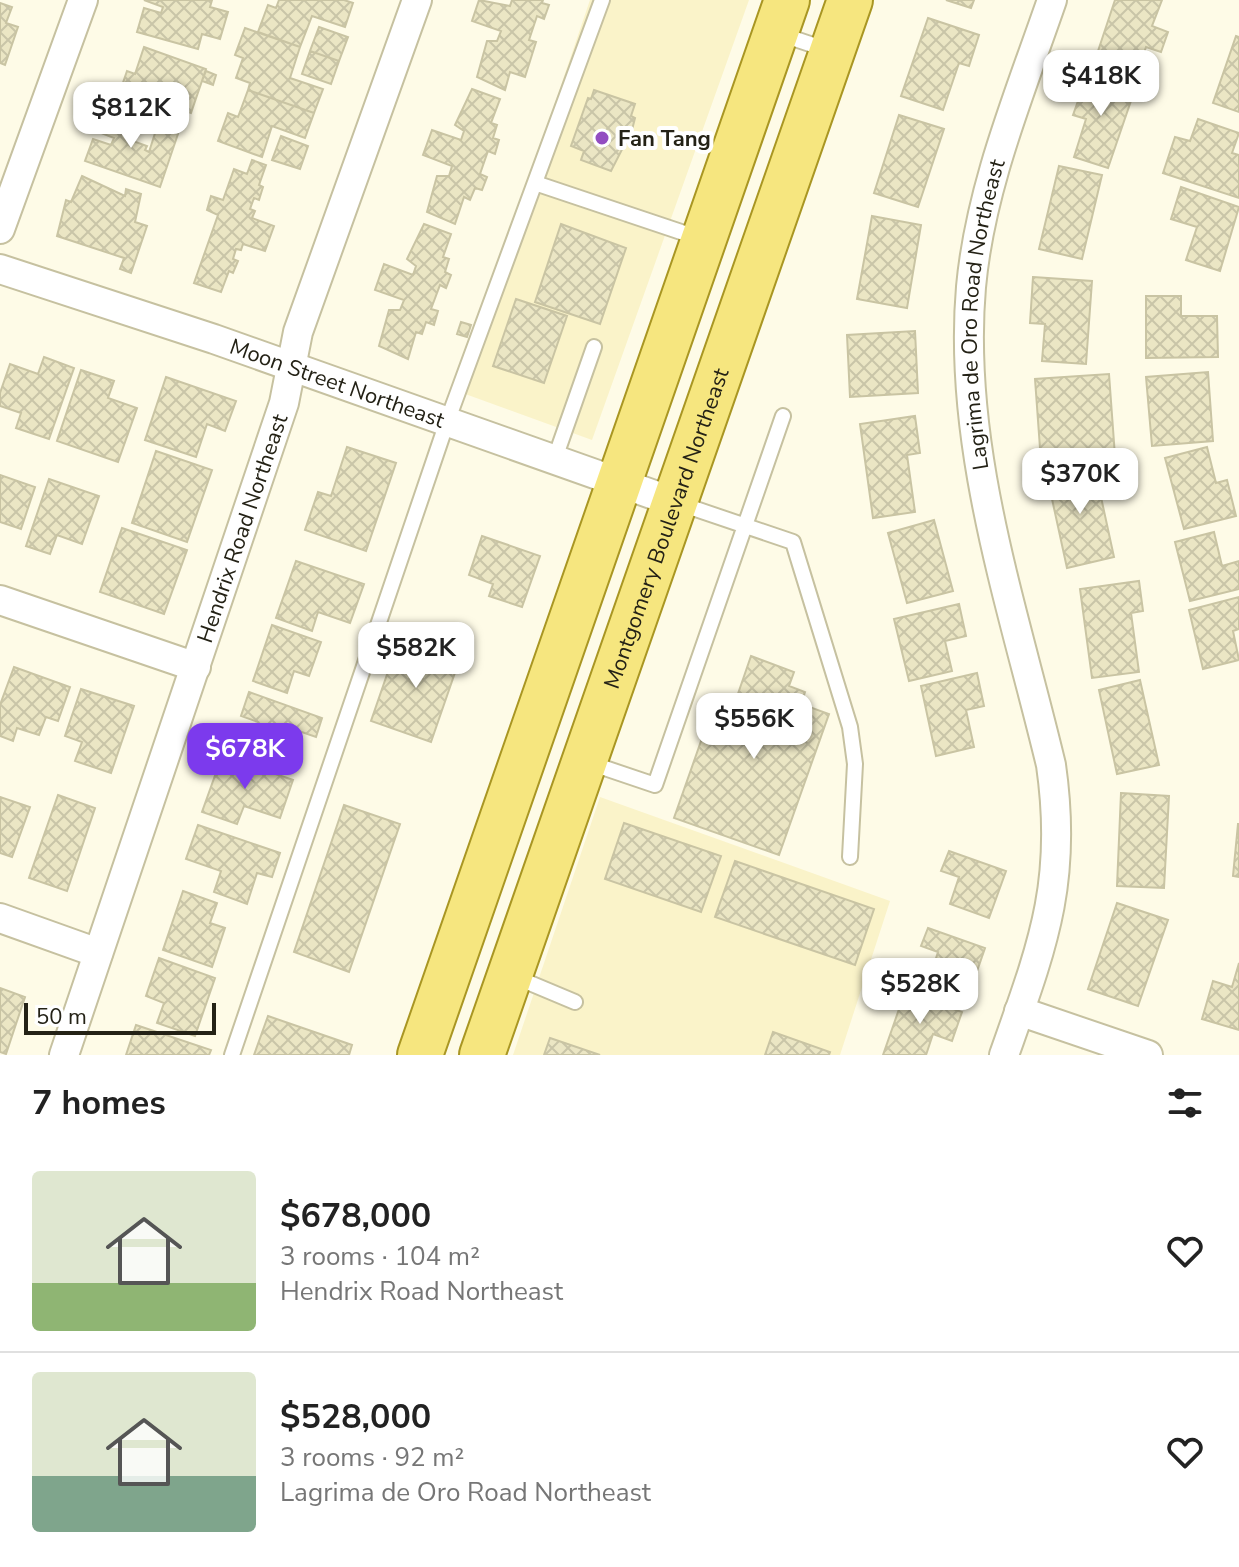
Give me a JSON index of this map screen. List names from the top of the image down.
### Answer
{
  "streets": {
    "main road": ["Montgomery Boulevard Northeast"],
    "street": ["Lagrima de Oro Road Northeast", "Moon Street Northeast", "Hendrix Road Northeast"]
  },
  "crossings": [
    ["Moon Street Northeast", "Montgomery Boulevard Northeast"],
    ["Moon Street Northeast", "Hendrix Road Northeast"]
  ],
  "places": ["Fan Tang"],
  "scale_bar": "50 m",
  "page": {
    "price": [
      "$418K",
      "$812K",
      "$370K",
      "$582K",
      "$556K",
      "$678K",
      "$528K"
    ],
    "scale": "50 m",
    "heading": "7 homes",
    "list": [
      {
        "name": "$678,000",
        "note": "3 rooms · 104 m² · Hendrix Road Northeast"
      },
      {
        "name": "$528,000",
        "note": "3 rooms · 92 m² · Lagrima de Oro Road Northeast"
      }
    ]
  }
}
